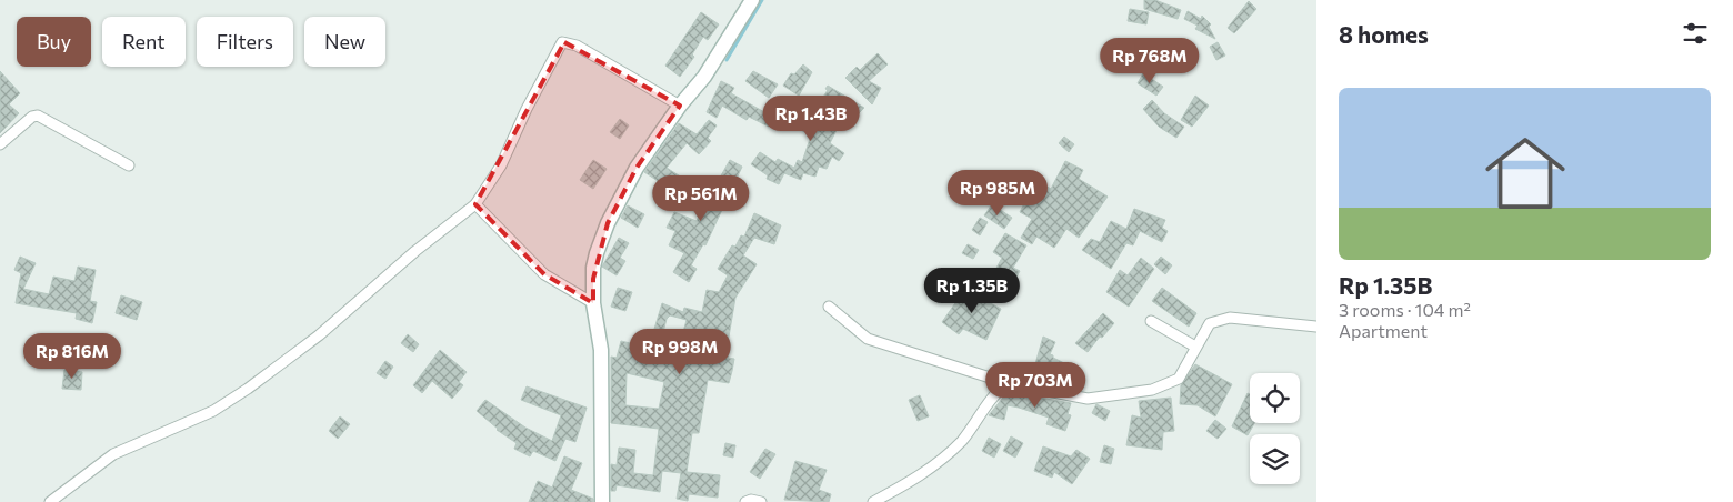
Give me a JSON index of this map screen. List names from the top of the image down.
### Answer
{
  "page": {
    "heading": "8 homes",
    "chip": [
      "Buy",
      "Rent",
      "Filters",
      "New"
    ],
    "price": [
      "Rp 768M",
      "Rp 1.43B",
      "Rp 985M",
      "Rp 561M",
      "Rp 1.35B",
      "Rp 998M",
      "Rp 816M",
      "Rp 703M"
    ],
    "list": [
      {
        "name": "Rp 1.35B",
        "note": "3 rooms · 104 m² · Apartment"
      }
    ]
  }
}
